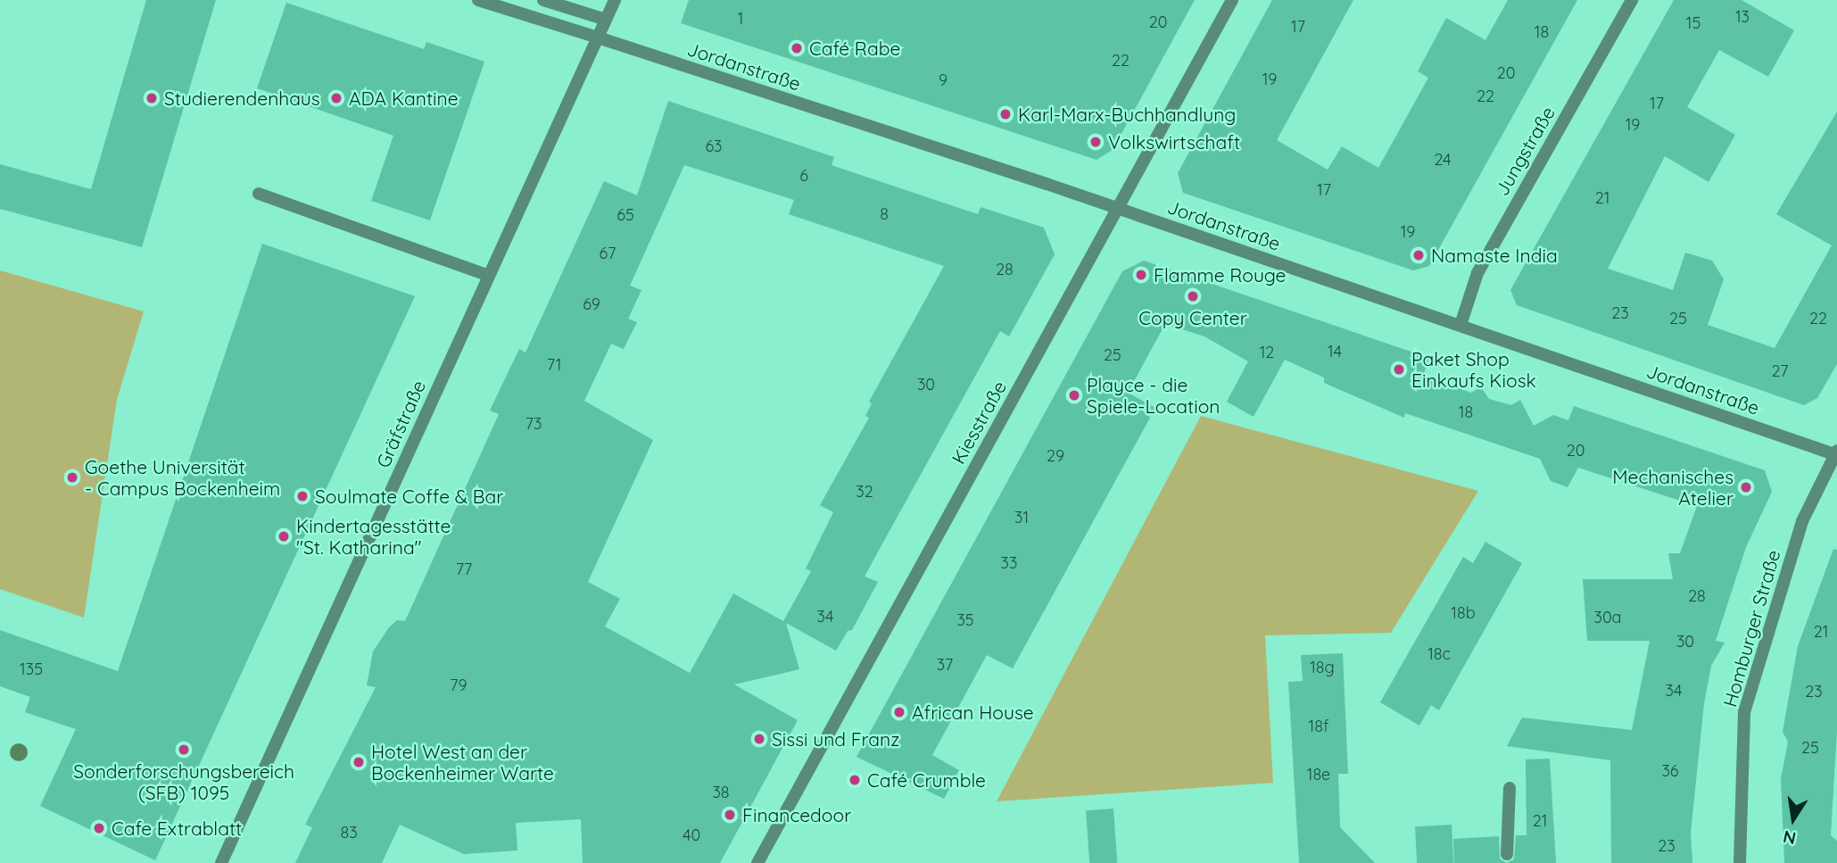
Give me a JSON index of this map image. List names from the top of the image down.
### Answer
{
  "streets": {
    "street": [
      "Jordanstraße",
      "Jungstraße",
      "Kiesstraße",
      "Gräfstraße",
      "Homburger Straße"
    ]
  },
  "crossings": [
    ["Jordanstraße", "Jungstraße"],
    ["Jordanstraße", "Kiesstraße"],
    ["Jordanstraße", "Gräfstraße"],
    ["Jordanstraße", "Homburger Straße"]
  ],
  "places": [
    "Café Rabe",
    "Studierendenhaus",
    "ADA Kantine",
    "Karl-Marx-Buchhandlung",
    "Volkswirtschaft",
    "Namaste India",
    "Flamme Rouge",
    "Copy Center",
    "Paket Shop Einkaufs Kiosk",
    "Playce - die Spiele-Location",
    "Goethe Universität - Campus Bockenheim",
    "Mechanisches Atelier",
    "Soulmate Coffe & Bar",
    "Kindertagesstätte \"St. Katharina\"",
    "African House",
    "Sissi und Franz",
    "Sonderforschungsbereich (SFB) 1095",
    "Hotel West an der Bockenheimer Warte",
    "Café Crumble",
    "Financedoor",
    "Cafe Extrablatt"
  ],
  "house_numbers": [
    "13",
    "1",
    "20",
    "15",
    "17",
    "18",
    "22",
    "20",
    "19",
    "9",
    "22",
    "17",
    "19",
    "63",
    "24",
    "6",
    "17",
    "21",
    "8",
    "65",
    "19",
    "67",
    "28",
    "69",
    "23",
    "25",
    "22",
    "14",
    "12",
    "25",
    "71",
    "27",
    "30",
    "18",
    "73",
    "20",
    "29",
    "32",
    "31",
    "33",
    "77",
    "28",
    "18b",
    "34",
    "30a",
    "35",
    "21",
    "30",
    "18c",
    "37",
    "18g",
    "135",
    "79",
    "34",
    "23",
    "18f",
    "25",
    "36",
    "18e",
    "38",
    "21",
    "83",
    "40",
    "23"
  ],
  "north": "bottom"
}
